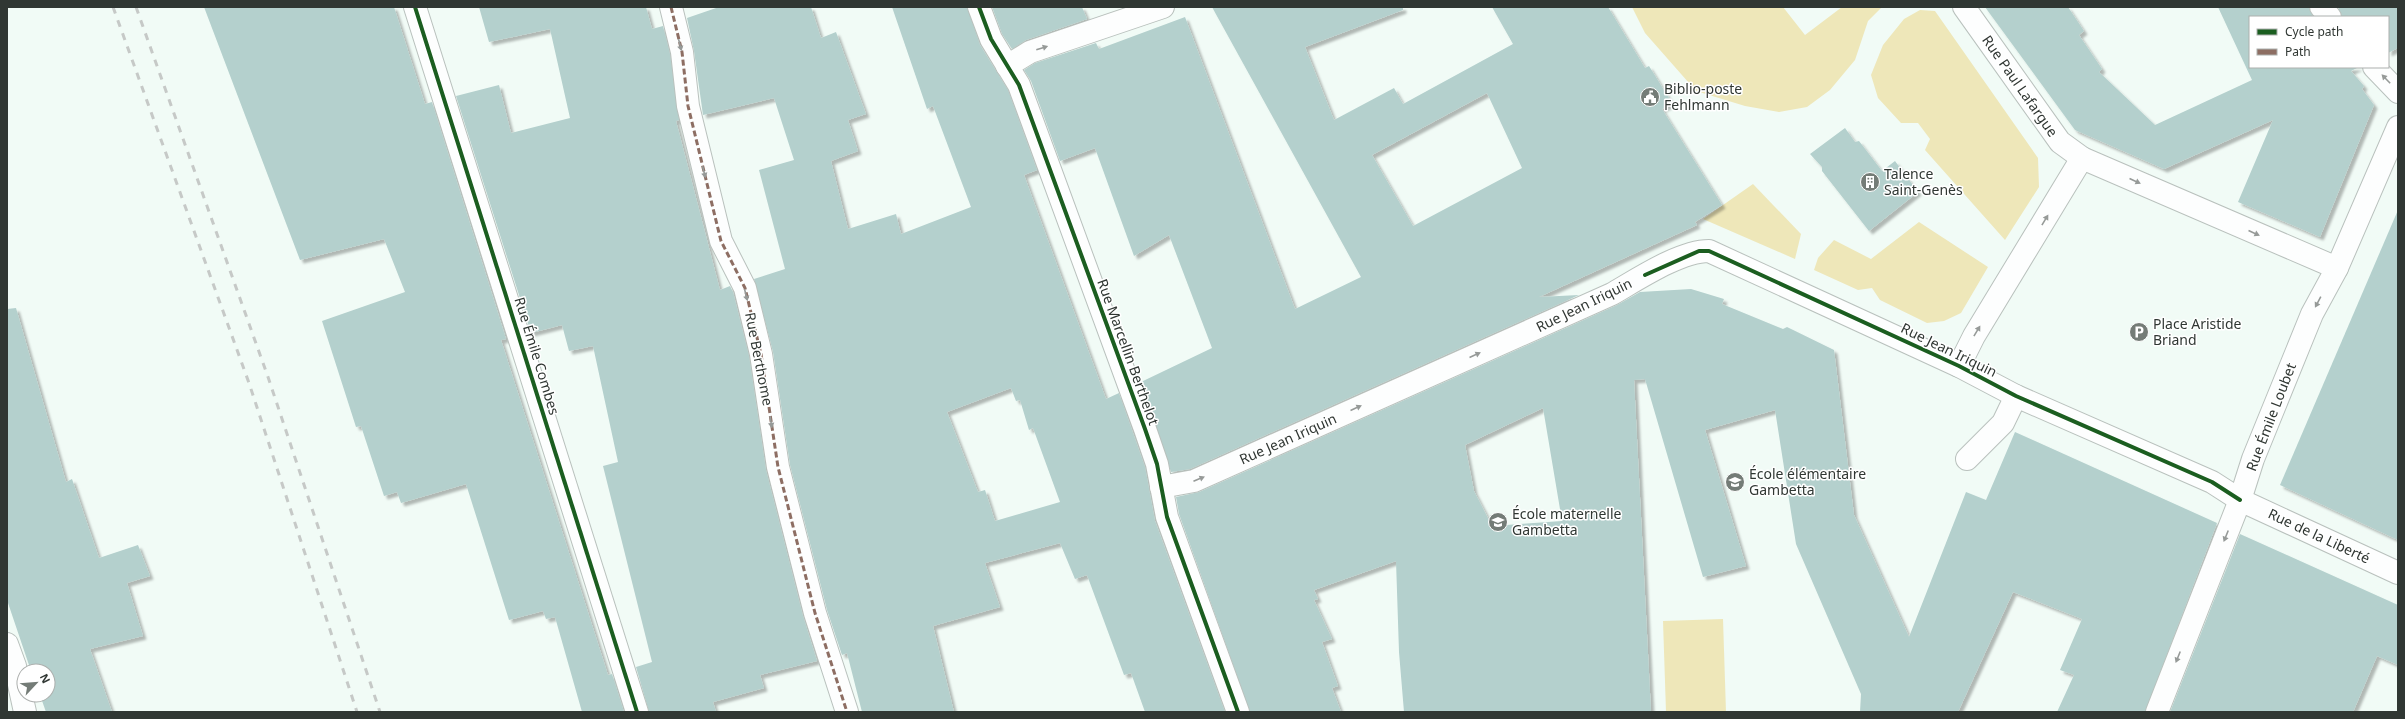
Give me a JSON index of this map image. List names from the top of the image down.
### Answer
{
  "streets": {
    "street": [
      "Rue Paul Lafargue",
      "Rue Jean Iriquin",
      "Rue Marcellin Berthelot",
      "Rue Émile Combes",
      "Rue Berthome",
      "Rue Émile Loubet",
      "Rue de la Liberté"
    ]
  },
  "crossings": [
    ["Rue Jean Iriquin", "Rue Marcellin Berthelot"],
    ["Rue Jean Iriquin", "Rue Émile Loubet"],
    ["Rue Jean Iriquin", "Rue de la Liberté"],
    ["Rue Émile Loubet", "Rue de la Liberté"]
  ],
  "one_way": ["Rue Jean Iriquin", "Rue Berthome", "Rue Émile Loubet"],
  "places": {
    "public building": ["Biblio-poste Fehlmann"],
    "building": ["Talence Saint-Genès"],
    "parking": ["Place Aristide Briand"],
    "school or university": ["École élémentaire Gambetta", "École maternelle Gambetta"]
  },
  "legend": ["Cycle path", "Path"],
  "north": "top right"
}
